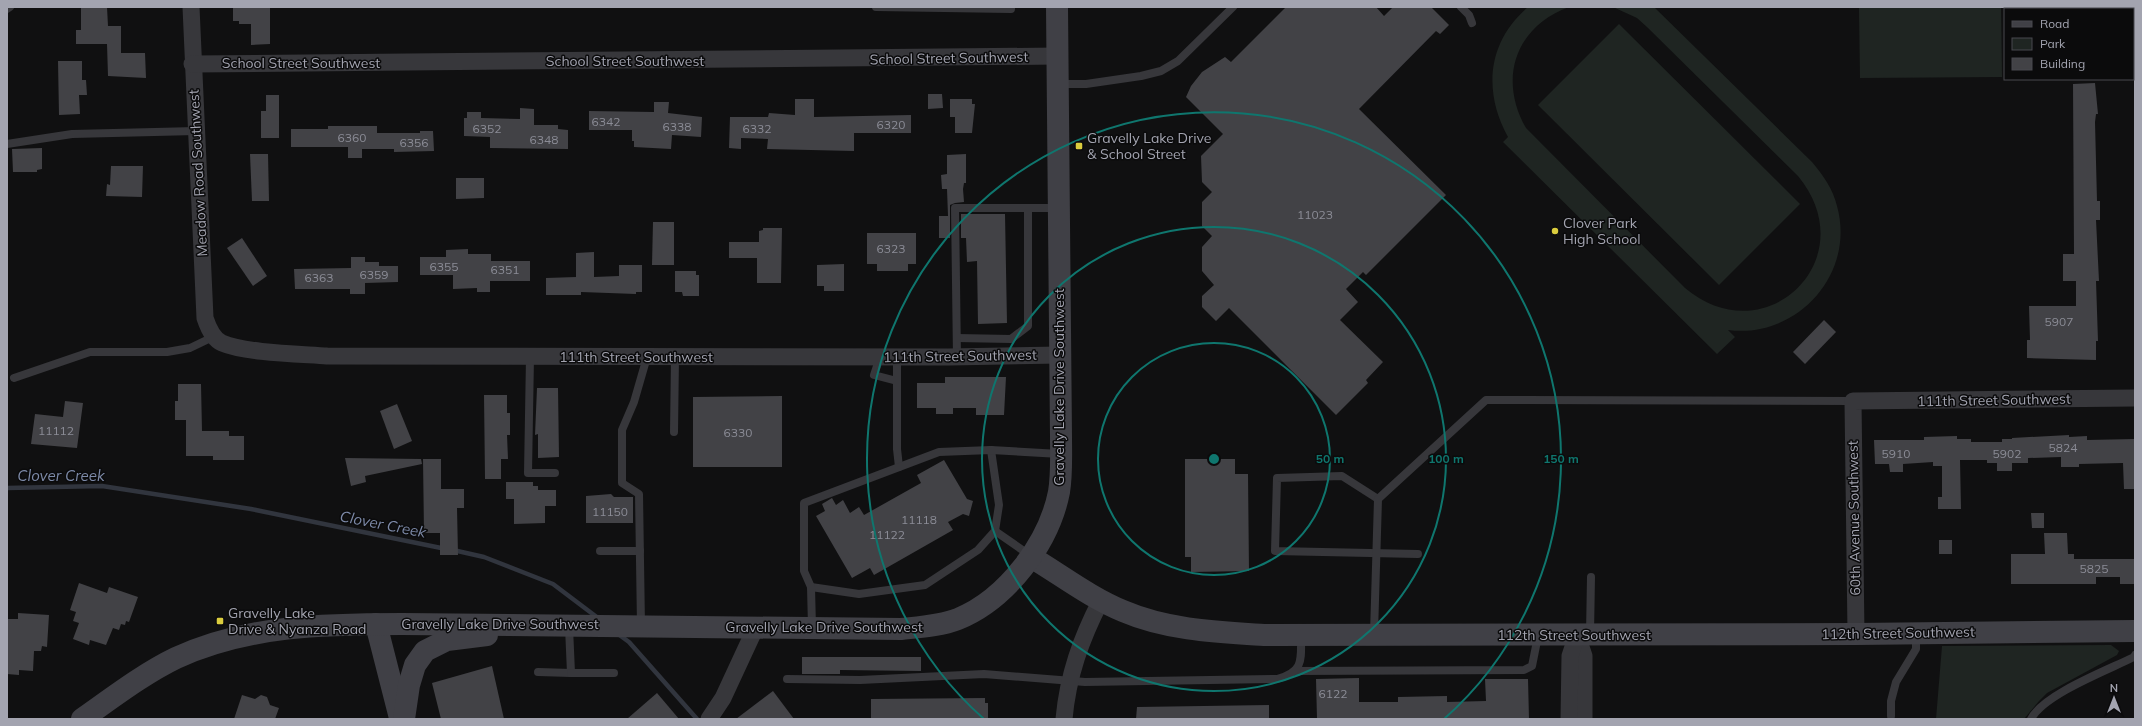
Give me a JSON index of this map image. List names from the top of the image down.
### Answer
{
  "streets": {
    "main road": ["Gravelly Lake Drive Southwest", "112th Street Southwest"],
    "street": [
      "School Street Southwest",
      "Meadow Road Southwest",
      "111th Street Southwest",
      "60th Avenue Southwest"
    ]
  },
  "crossings": [
    ["School Street Southwest", "Meadow Road Southwest"],
    ["School Street Southwest", "Gravelly Lake Drive Southwest"],
    ["Meadow Road Southwest", "111th Street Southwest"],
    ["111th Street Southwest", "Gravelly Lake Drive Southwest"],
    ["111th Street Southwest", "60th Avenue Southwest"],
    ["Gravelly Lake Drive Southwest", "112th Street Southwest"],
    ["60th Avenue Southwest", "112th Street Southwest"]
  ],
  "water": ["Clover Creek"],
  "places": {
    "transit": ["Gravelly Lake Drive & School Street", "Gravelly Lake Drive & Nyanza Road"],
    "other": ["Clover Park High School"]
  },
  "house_numbers": [
    "6342",
    "6320",
    "6338",
    "6352",
    "6332",
    "6360",
    "6348",
    "6356",
    "11023",
    "6323",
    "6355",
    "6351",
    "6359",
    "6363",
    "5907",
    "11112",
    "6330",
    "5824",
    "5910",
    "5902",
    "11150",
    "11118",
    "11122",
    "5825",
    "6122"
  ],
  "legend": ["Road", "Park", "Building"],
  "north": "top",
  "rings": ["50 m", "100 m", "150 m"]
}
